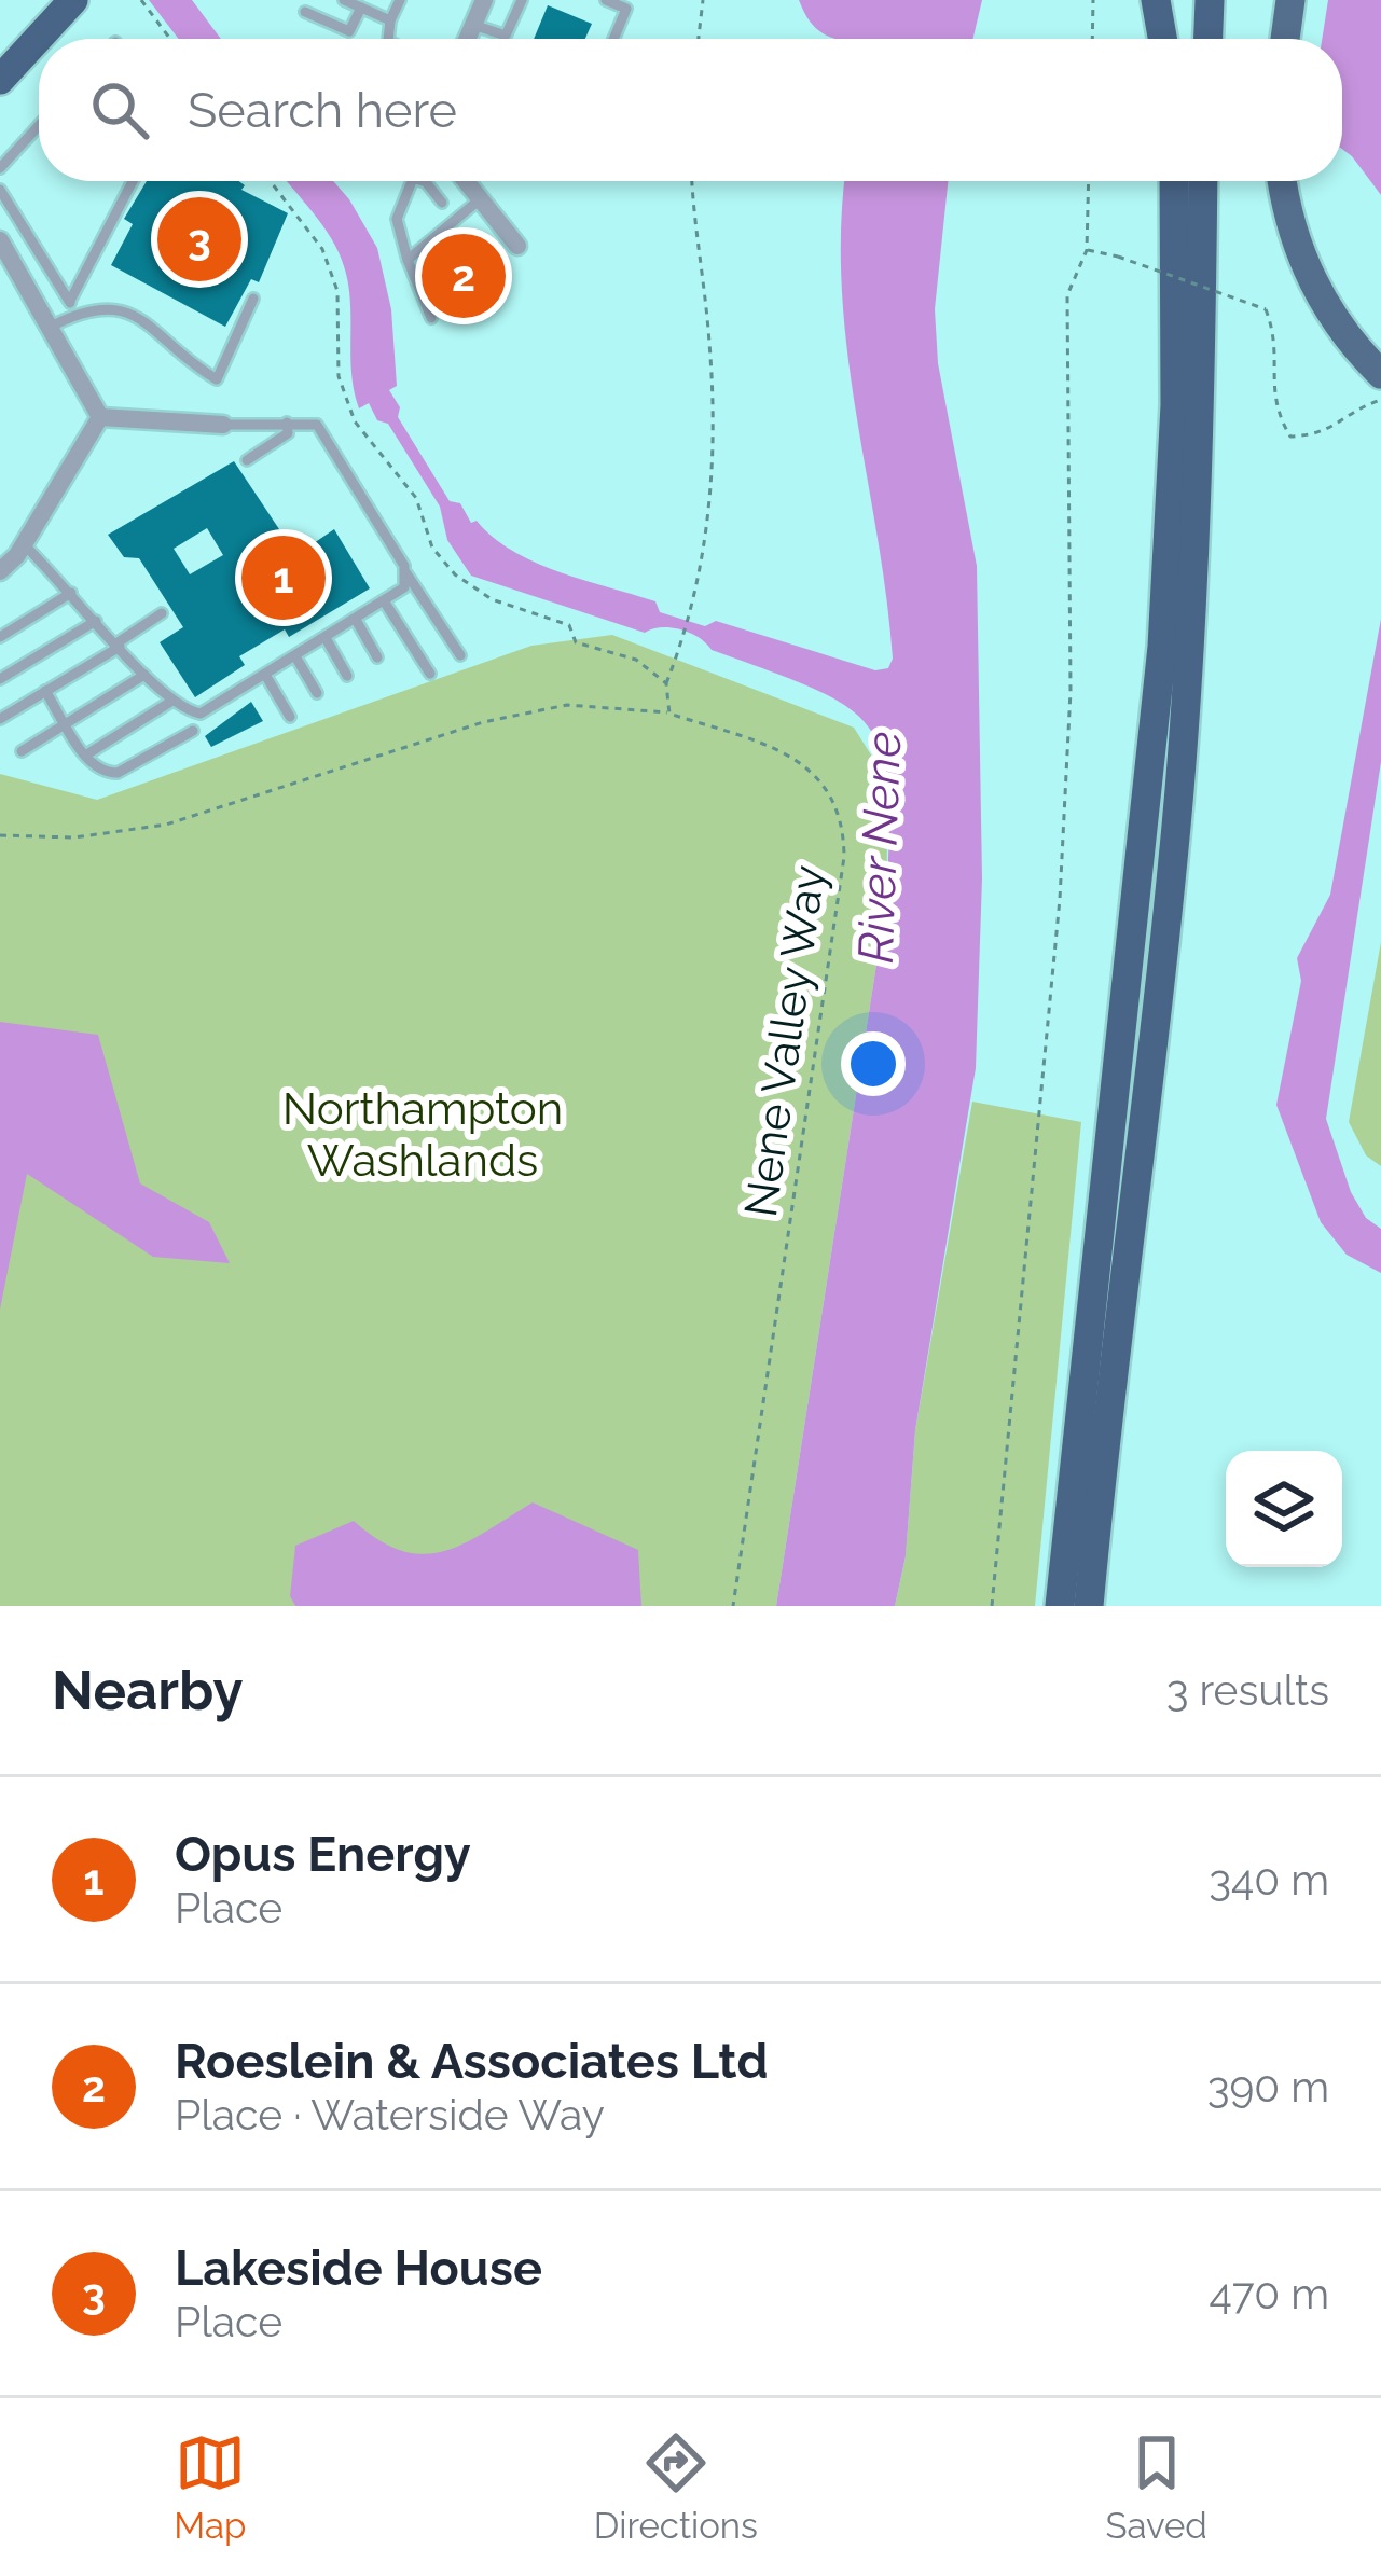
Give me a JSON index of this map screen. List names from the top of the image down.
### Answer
{
  "streets": {
    "path": ["Nene Valley Way"]
  },
  "water": ["River Nene"],
  "parks": ["Northampton Washlands"],
  "page": {
    "search": "Search here",
    "pins": ["3", "2", "1"],
    "heading": ["Nearby", "3 results"],
    "list": [
      {
        "mark": "1",
        "name": "Opus Energy",
        "note": "Place",
        "value": "340 m"
      },
      {
        "mark": "2",
        "name": "Roeslein & Associates Ltd",
        "note": "Place · Waterside Way",
        "value": "390 m"
      },
      {
        "mark": "3",
        "name": "Lakeside House",
        "note": "Place",
        "value": "470 m"
      }
    ],
    "nav": ["Map", "Directions", "Saved"]
  }
}
